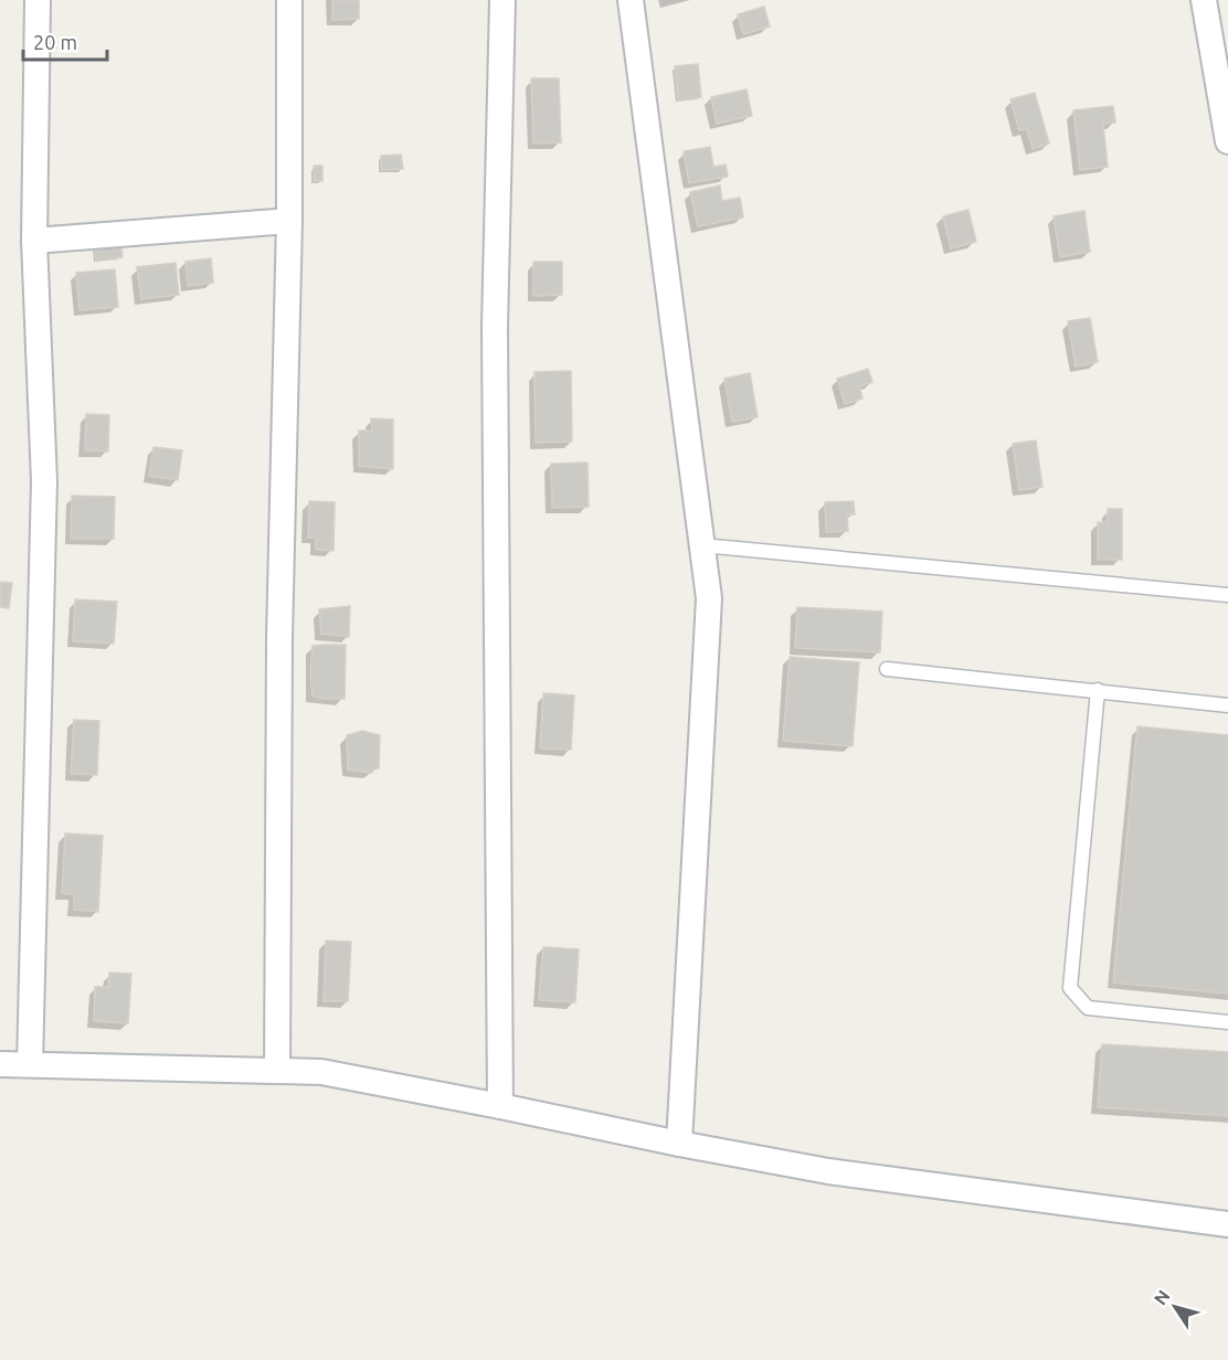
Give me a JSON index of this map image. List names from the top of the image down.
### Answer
{
  "scale_bar": "20 m",
  "north": "top left"
}
